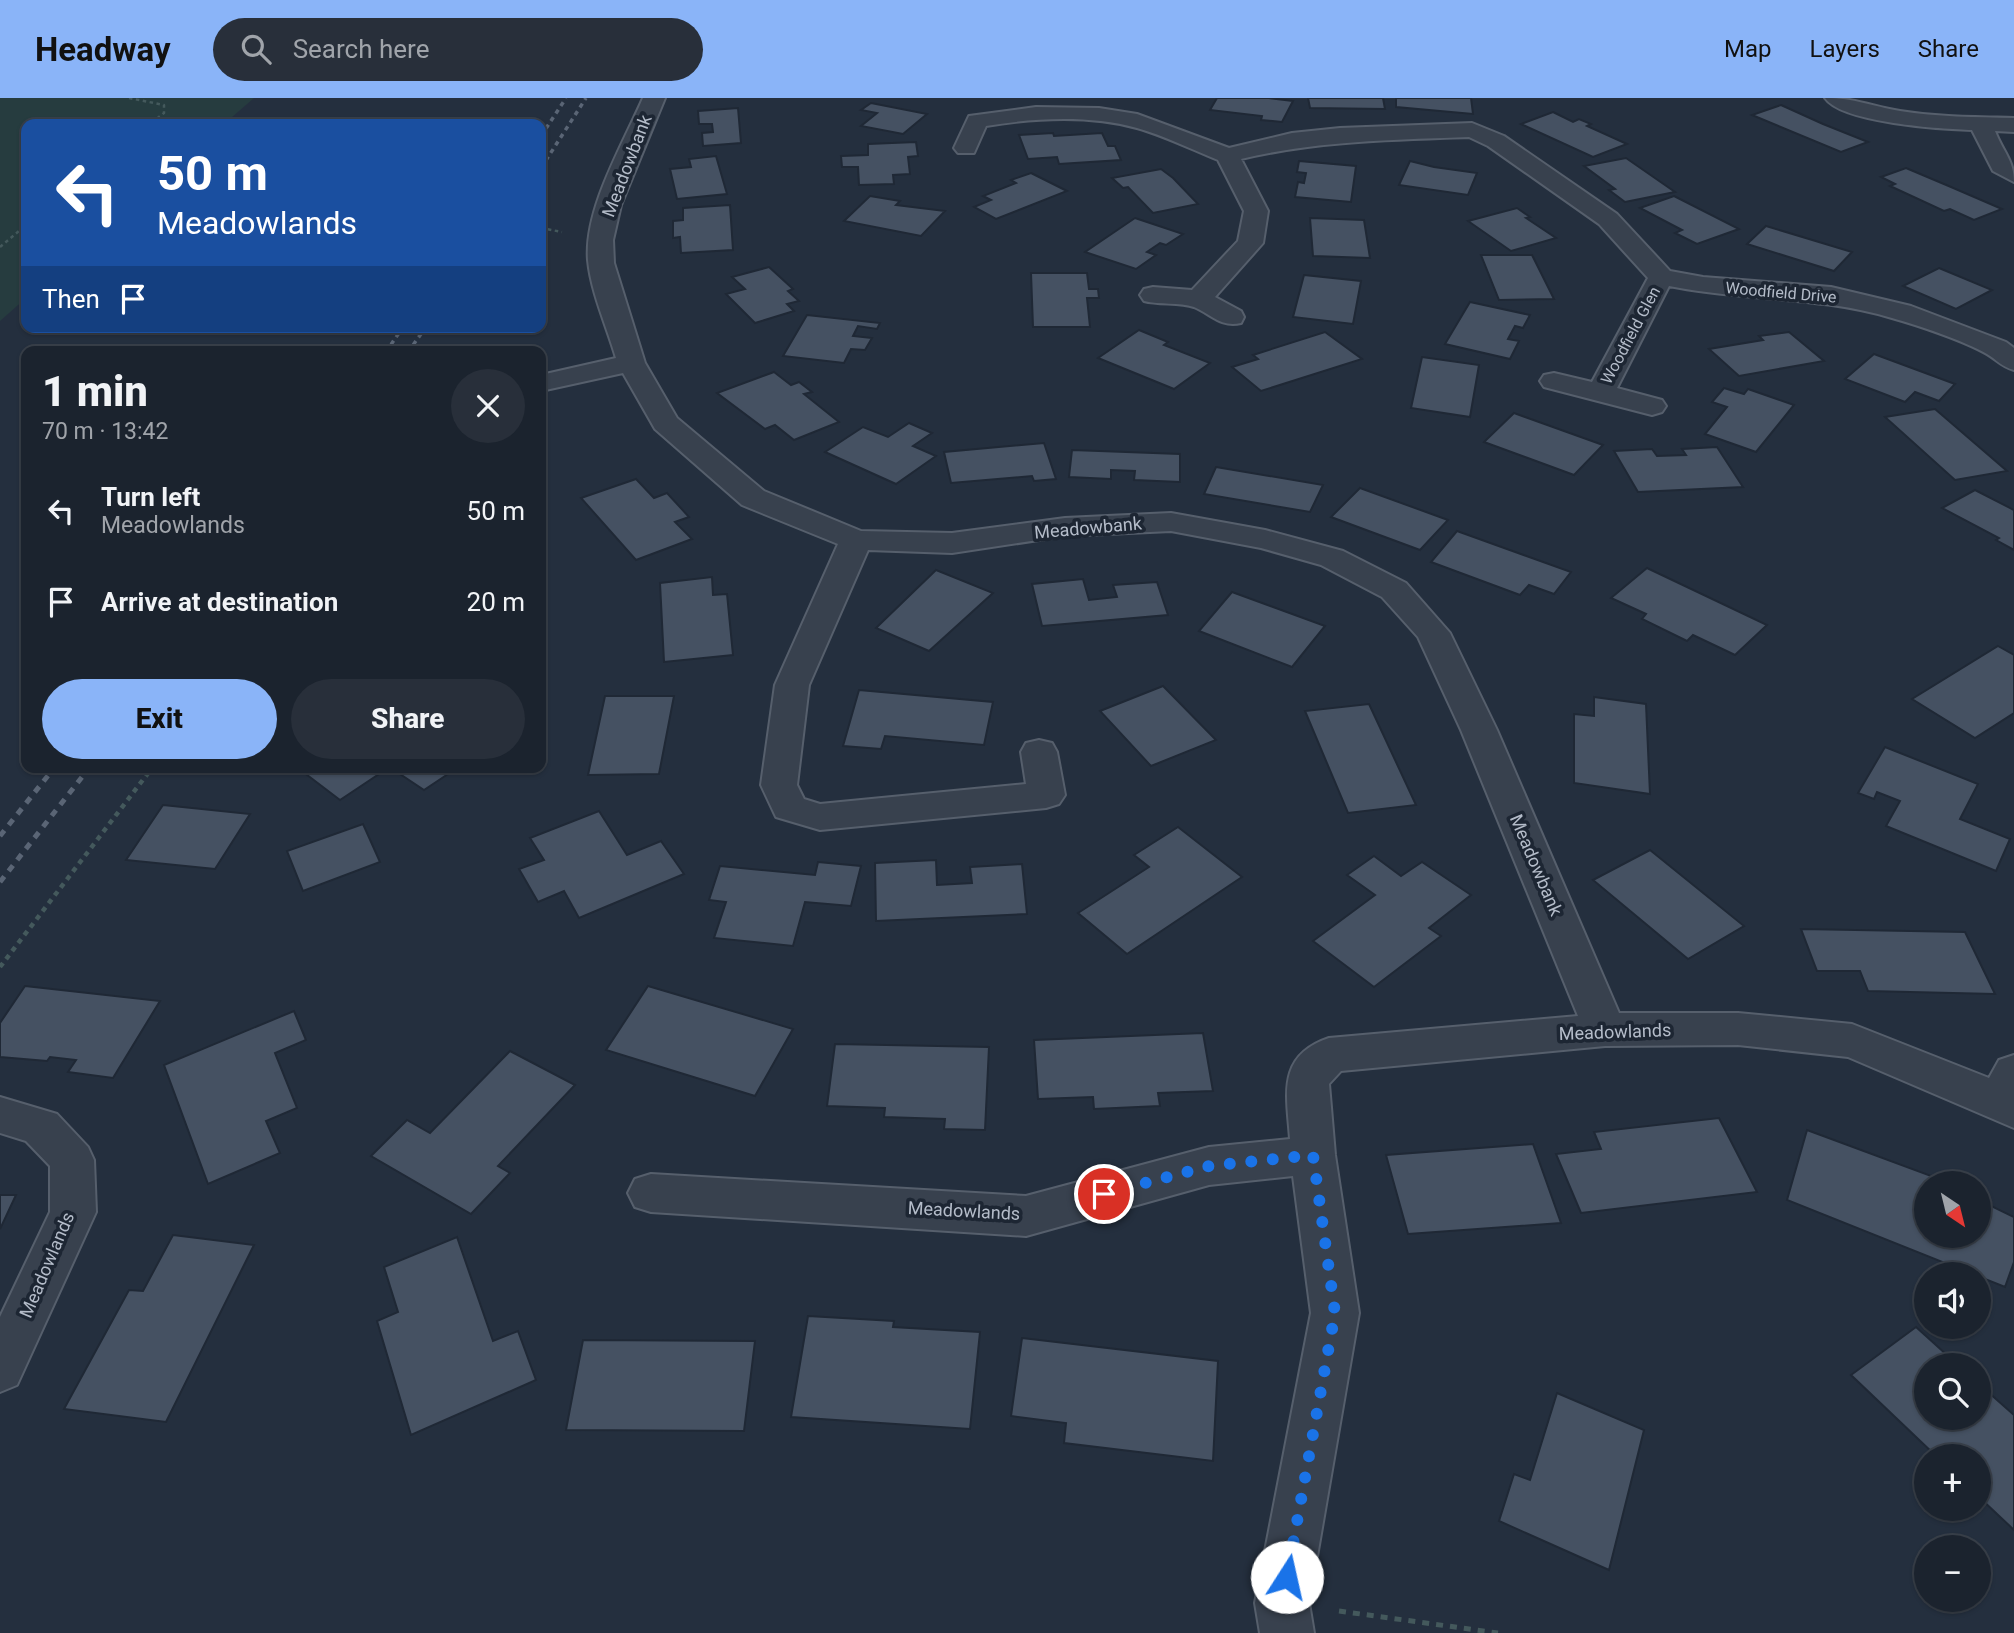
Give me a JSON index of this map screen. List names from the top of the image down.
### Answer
{
  "streets": {
    "street": [
      "Meadowbank",
      "Woodfield Drive",
      "Woodfield Glen",
      "Meadowlands"
    ]
  },
  "crossings": [
    ["Meadowbank", "Meadowlands"],
    ["Woodfield Drive", "Woodfield Glen"]
  ],
  "north": "bottom right",
  "page": {
    "header": "Headway",
    "search": "Search here",
    "nav": ["Map", "Layers", "Share"],
    "turn": ["50 m", "Meadowlands"],
    "then": "Then",
    "heading": ["1 min", "70 m · 13:42"],
    "list": [
      {
        "name": "Turn left",
        "note": "Meadowlands",
        "value": "50 m"
      },
      {
        "name": "Arrive at destination",
        "value": "20 m"
      }
    ],
    "buttons": ["Exit", "Share"],
    "map_buttons": ["+", "−"]
  }
}
